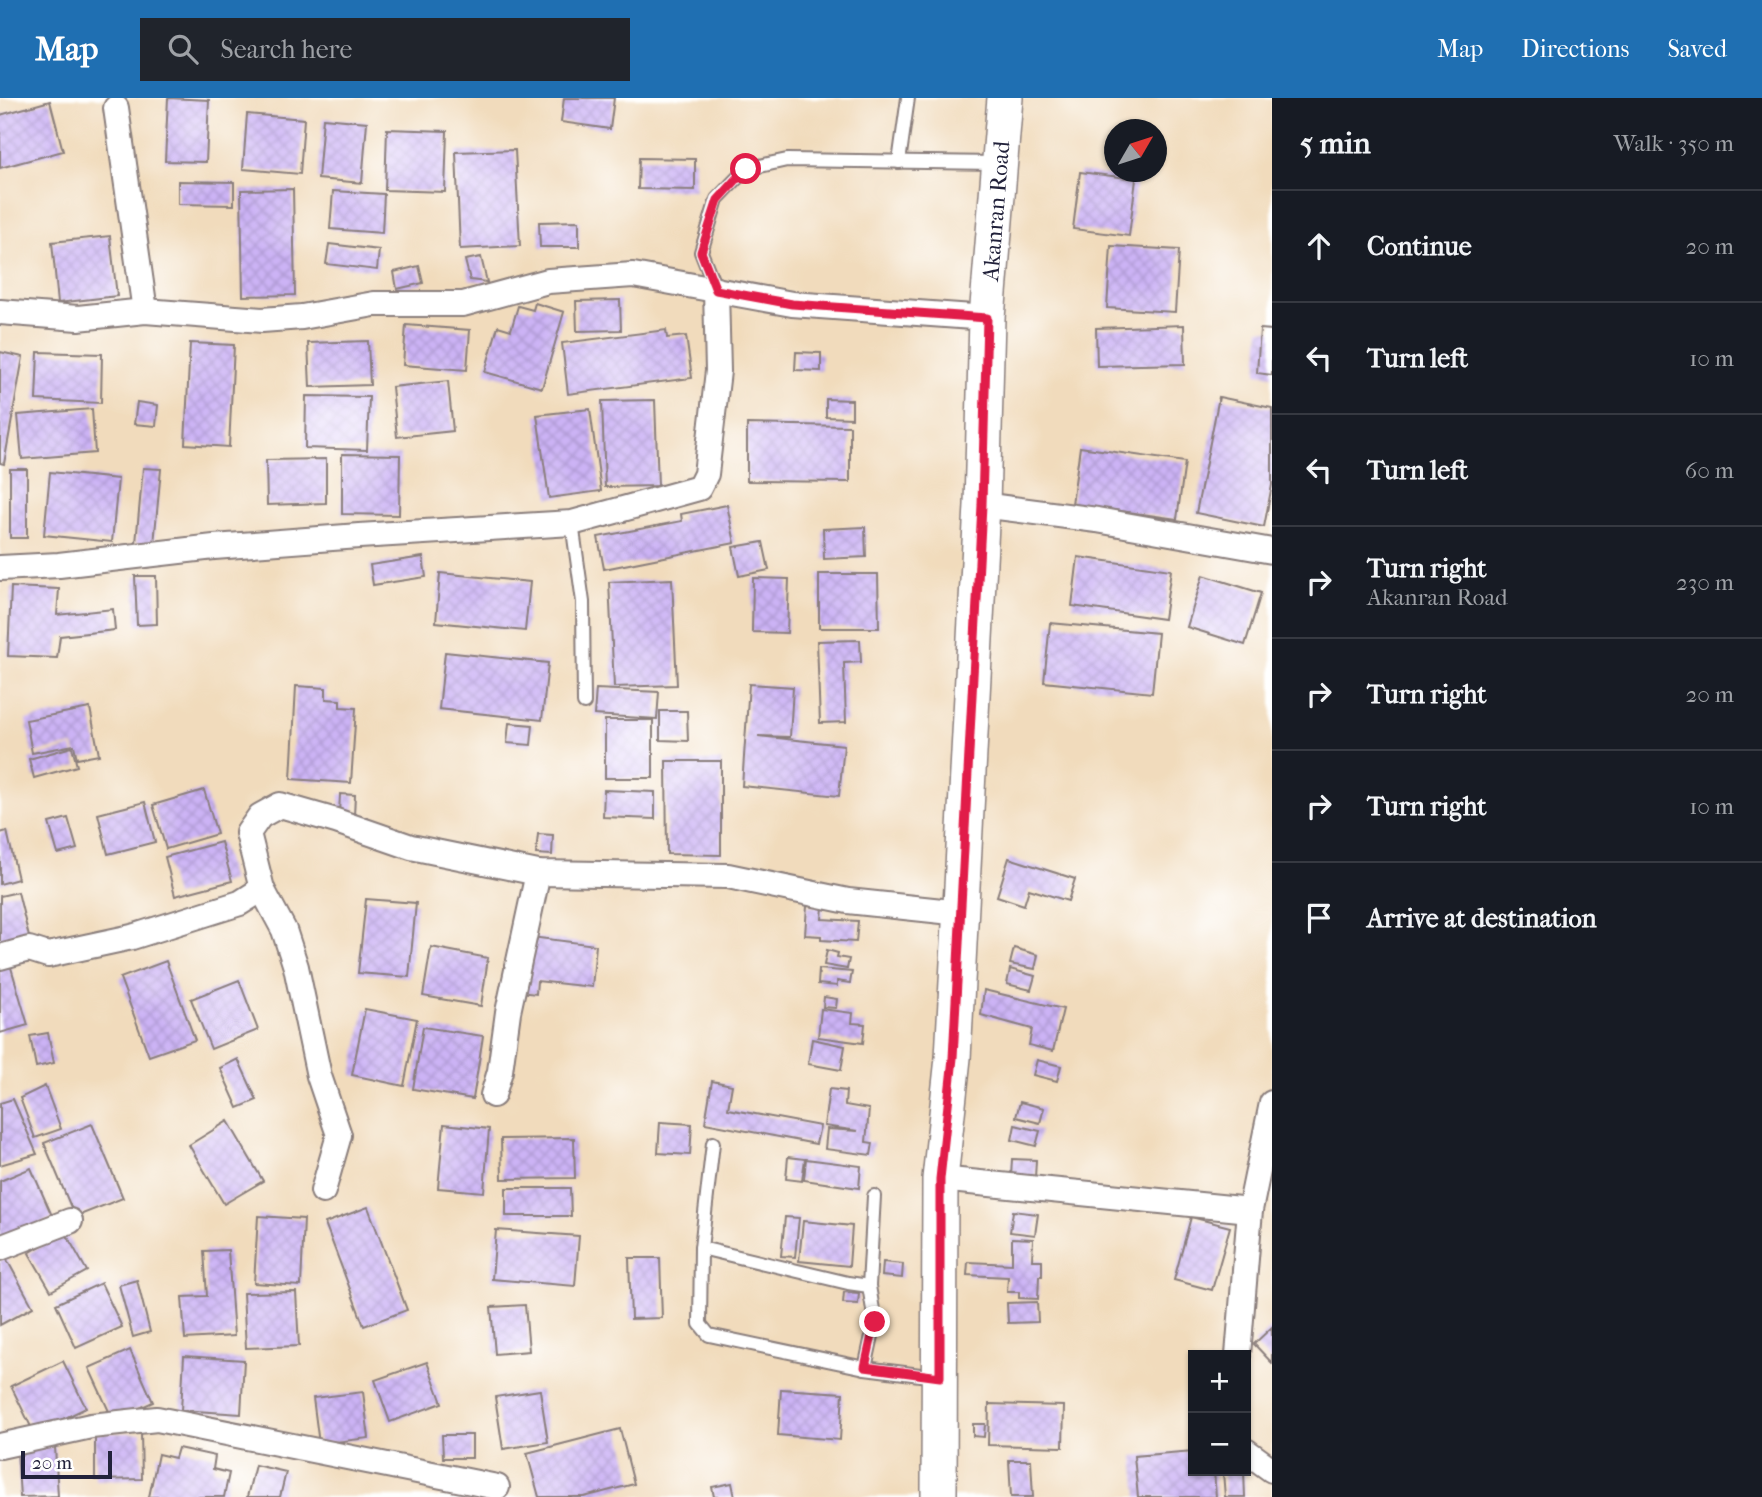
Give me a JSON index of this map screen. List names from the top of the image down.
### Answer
{
  "streets": {
    "main road": ["Akanran Road"]
  },
  "scale_bar": "20 m",
  "north": "top right",
  "page": {
    "header": "Map",
    "search": "Search here",
    "nav": ["Map", "Directions", "Saved"],
    "heading": ["5 min", "Walk · 350 m"],
    "list": [
      ["Continue", "20 m"],
      ["Turn left", "10 m"],
      ["Turn left", "60 m"],
      ["Turn right", "Akanran Road", "230 m"],
      ["Turn right", "20 m"],
      ["Turn right", "10 m"],
      "Arrive at destination"
    ],
    "map_buttons": ["+", "−"],
    "scale": "20 m"
  }
}
